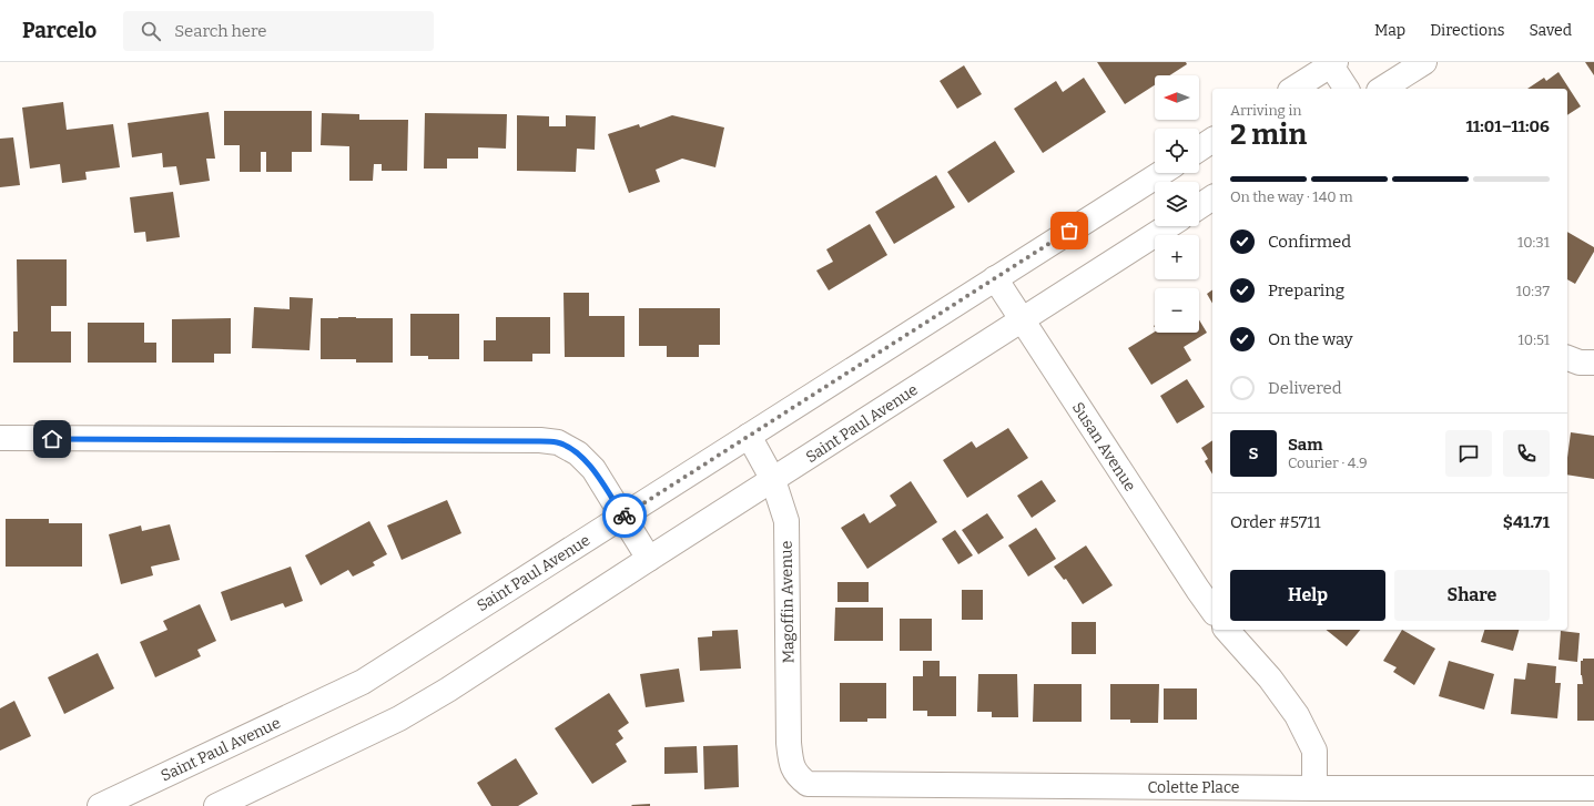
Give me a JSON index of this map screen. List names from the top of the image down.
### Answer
{
  "streets": {
    "main road": [
      "Saint Paul Avenue",
      "Susan Avenue",
      "Magoffin Avenue",
      "Colette Place"
    ]
  },
  "crossings": [
    ["Saint Paul Avenue", "Susan Avenue"],
    ["Saint Paul Avenue", "Magoffin Avenue"],
    ["Magoffin Avenue", "Colette Place"]
  ],
  "north": "left",
  "page": {
    "header": "Parcelo",
    "search": "Search here",
    "nav": ["Map", "Directions", "Saved"],
    "map_buttons": ["+", "−"],
    "heading": ["2 min", "Arriving in", "11:01–11:06"],
    "panel": [
      "Sam",
      "Courier · 4.9",
      "Order #5711",
      "$41.71"
    ],
    "bar": "On the way · 140 m",
    "list": [
      ["Confirmed", "10:31"],
      ["Preparing", "10:37"],
      ["On the way", "10:51"],
      "Delivered"
    ],
    "round": "S",
    "buttons": ["Help", "Share"]
  }
}
